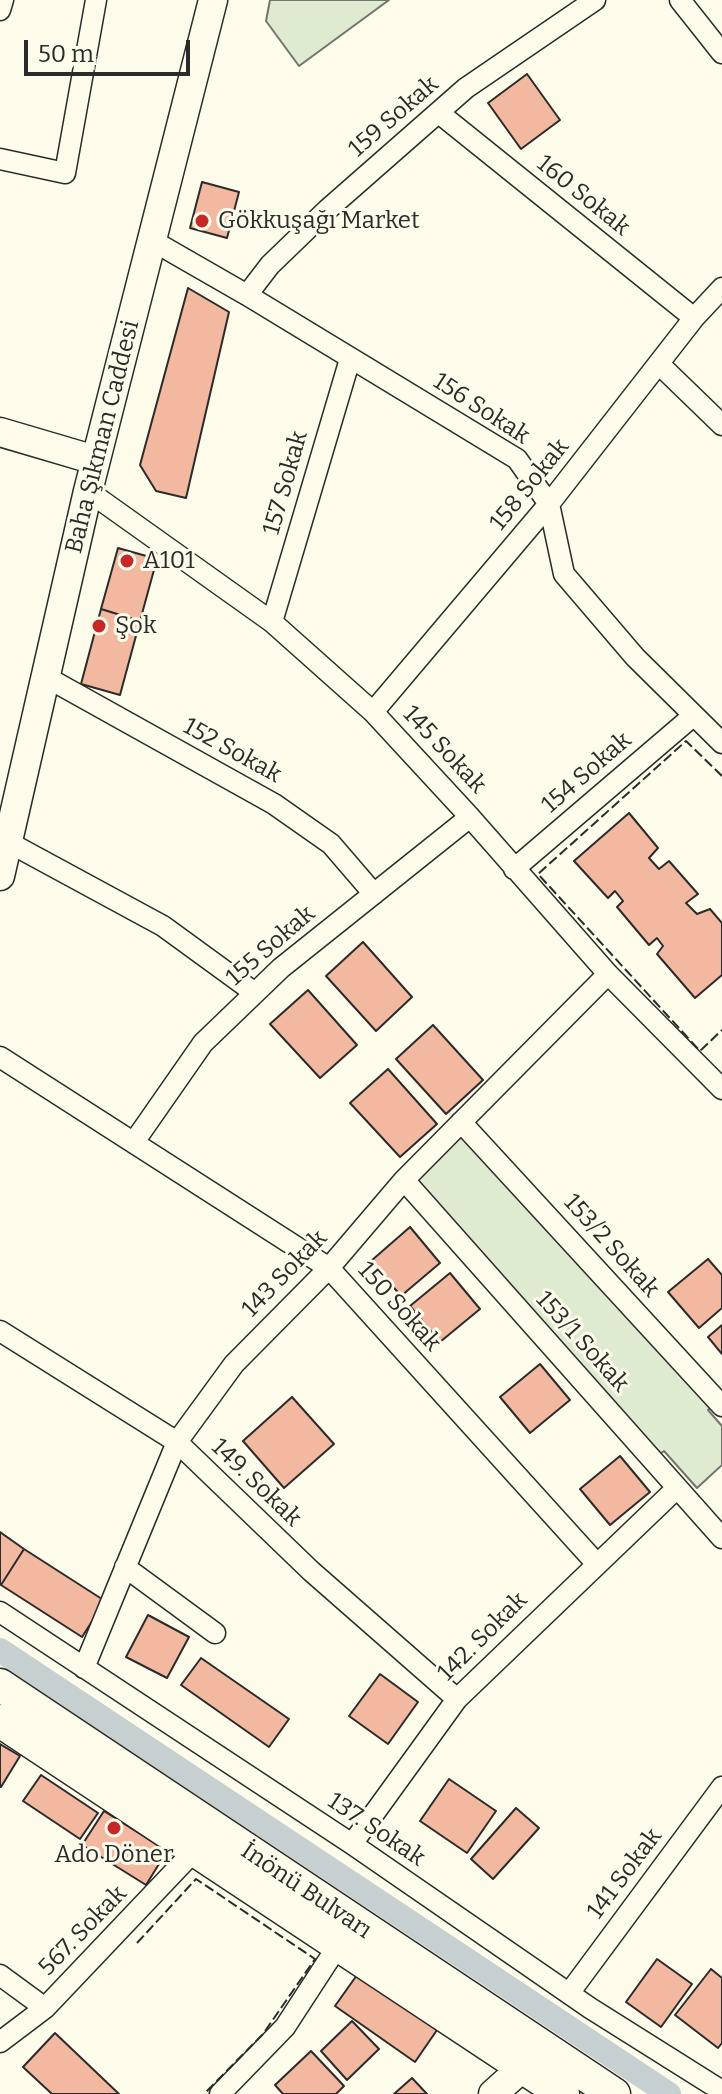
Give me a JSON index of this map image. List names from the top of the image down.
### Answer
{
  "streets": {
    "main road": ["Baha Şıkman Caddesi", "İnönü Bulvarı"],
    "street": [
      "159 Sokak",
      "160 Sokak",
      "156 Sokak",
      "157 Sokak",
      "158 Sokak",
      "145 Sokak",
      "152 Sokak",
      "154 Sokak",
      "155 Sokak",
      "153/2 Sokak",
      "143 Sokak",
      "150 Sokak",
      "153/1 Sokak",
      "149. Sokak",
      "142. Sokak",
      "137. Sokak",
      "141 Sokak",
      "567. Sokak"
    ]
  },
  "crossings": [
    ["159 Sokak", "160 Sokak"],
    ["159 Sokak", "156 Sokak"],
    ["160 Sokak", "158 Sokak"],
    ["156 Sokak", "Baha Şıkman Caddesi"],
    ["156 Sokak", "157 Sokak"],
    ["156 Sokak", "158 Sokak"],
    ["156 Sokak", "154 Sokak"],
    ["Baha Şıkman Caddesi", "145 Sokak"],
    ["Baha Şıkman Caddesi", "152 Sokak"],
    ["157 Sokak", "145 Sokak"],
    ["158 Sokak", "145 Sokak"],
    ["145 Sokak", "154 Sokak"],
    ["145 Sokak", "155 Sokak"],
    ["145 Sokak", "143 Sokak"],
    ["152 Sokak", "155 Sokak"],
    ["155 Sokak", "150 Sokak"],
    ["153/2 Sokak", "143 Sokak"],
    ["143 Sokak", "150 Sokak"],
    ["143 Sokak", "153/1 Sokak"],
    ["143 Sokak", "149. Sokak"],
    ["143 Sokak", "137. Sokak"],
    ["150 Sokak", "142. Sokak"],
    ["153/1 Sokak", "142. Sokak"],
    ["149. Sokak", "142. Sokak"],
    ["142. Sokak", "137. Sokak"],
    ["137. Sokak", "141 Sokak"],
    ["İnönü Bulvarı", "567. Sokak"]
  ],
  "places": [
    "Gökkuşağı Market",
    "A101",
    "Şok",
    "Ado Döner"
  ],
  "scale_bar": "50 m"
}
